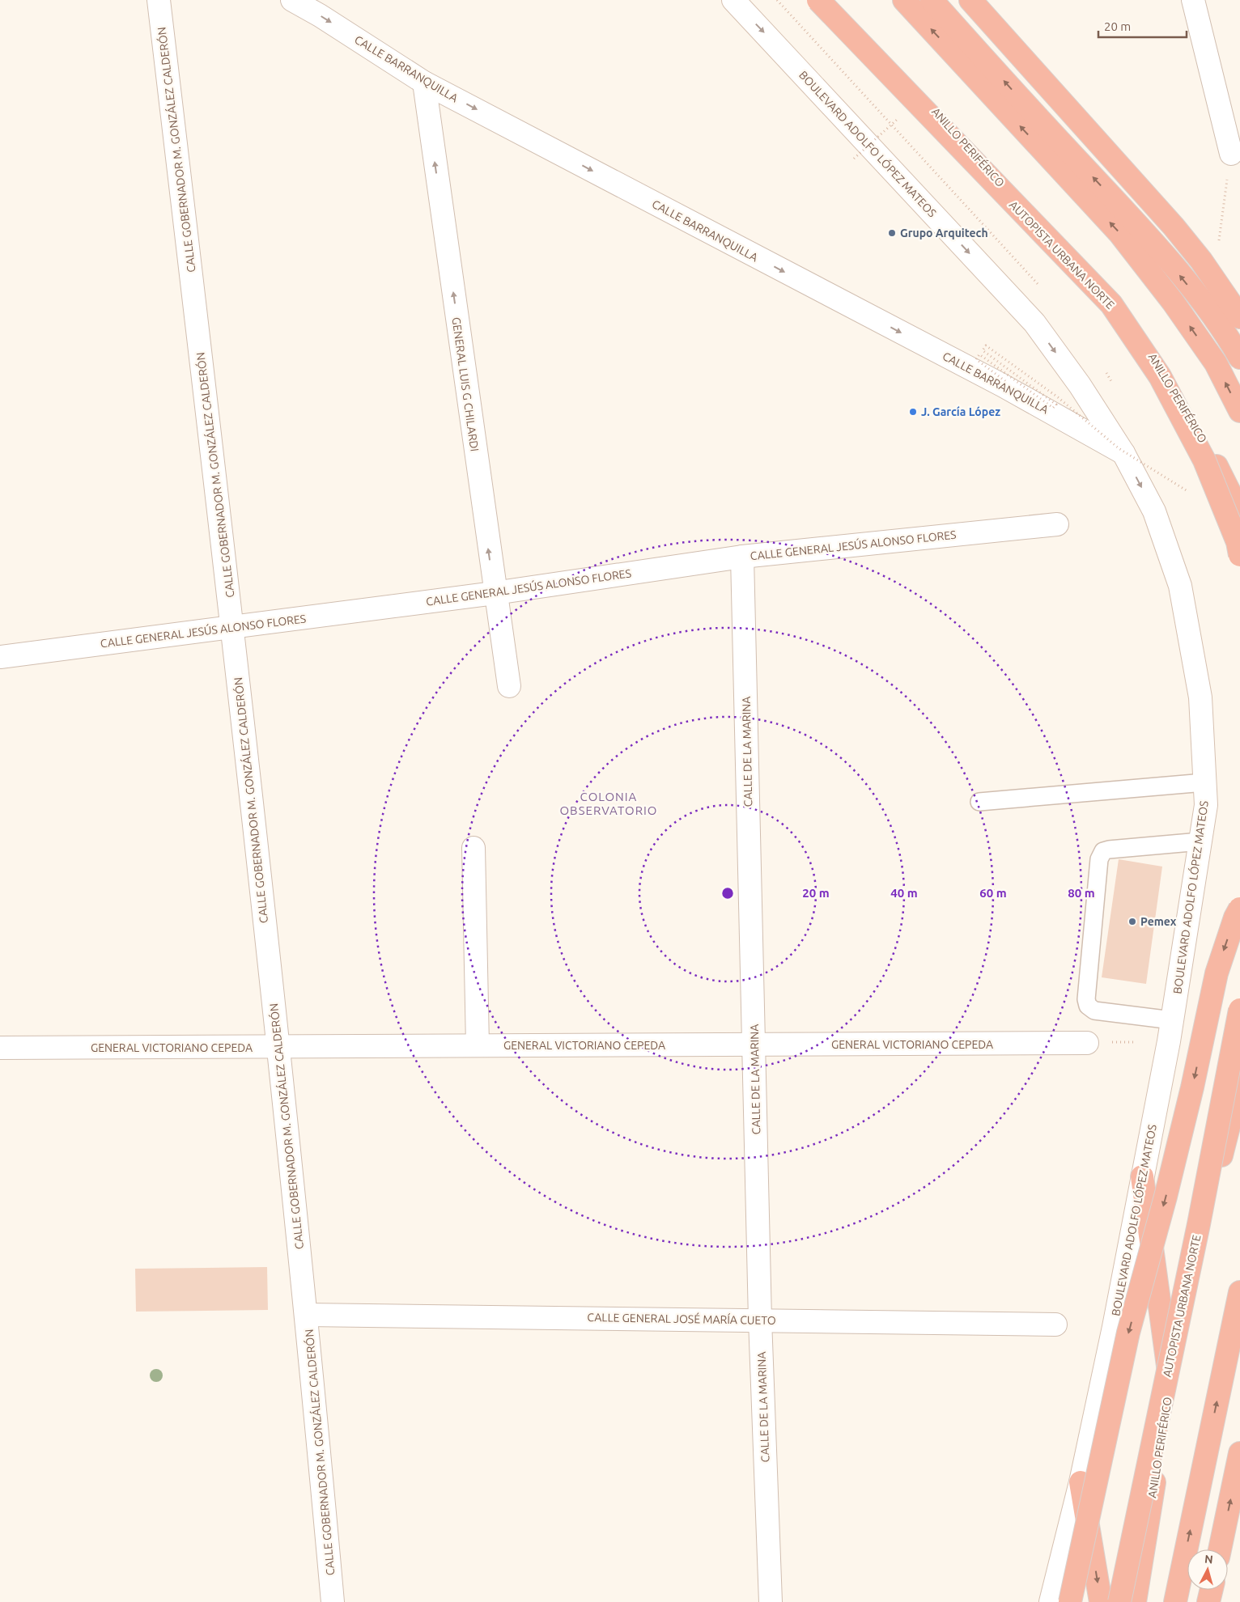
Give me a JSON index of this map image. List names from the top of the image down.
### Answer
{
  "streets": {
    "highway": ["ANILLO PERIFÉRICO", "AUTOPISTA URBANA NORTE"],
    "street": [
      "CALLE BARRANQUILLA",
      "BOULEVARD ADOLFO LÓPEZ MATEOS",
      "CALLE GOBERNADOR M. GONZÁLEZ CALDERÓN",
      "GENERAL LUIS G CHILARDI",
      "CALLE GENERAL JESÚS ALONSO FLORES",
      "CALLE DE LA MARINA",
      "GENERAL VICTORIANO CEPEDA",
      "CALLE GENERAL JOSÉ MARÍA CUETO"
    ]
  },
  "crossings": [
    ["CALLE BARRANQUILLA", "BOULEVARD ADOLFO LÓPEZ MATEOS"],
    ["CALLE BARRANQUILLA", "GENERAL LUIS G CHILARDI"],
    ["CALLE GOBERNADOR M. GONZÁLEZ CALDERÓN", "CALLE GENERAL JESÚS ALONSO FLORES"],
    ["CALLE GOBERNADOR M. GONZÁLEZ CALDERÓN", "GENERAL VICTORIANO CEPEDA"],
    ["CALLE GOBERNADOR M. GONZÁLEZ CALDERÓN", "CALLE GENERAL JOSÉ MARÍA CUETO"],
    ["GENERAL LUIS G CHILARDI", "CALLE GENERAL JESÚS ALONSO FLORES"],
    ["CALLE GENERAL JESÚS ALONSO FLORES", "CALLE DE LA MARINA"],
    ["CALLE DE LA MARINA", "GENERAL VICTORIANO CEPEDA"],
    ["CALLE DE LA MARINA", "CALLE GENERAL JOSÉ MARÍA CUETO"]
  ],
  "one_way": ["CALLE BARRANQUILLA", "GENERAL LUIS G CHILARDI"],
  "districts": ["COLONIA OBSERVATORIO"],
  "places": ["Grupo Arquitech", "J. García López", "Pemex"],
  "scale_bar": "20 m",
  "north": "top",
  "rings": [
    "20 m",
    "40 m",
    "60 m",
    "80 m"
  ]
}
